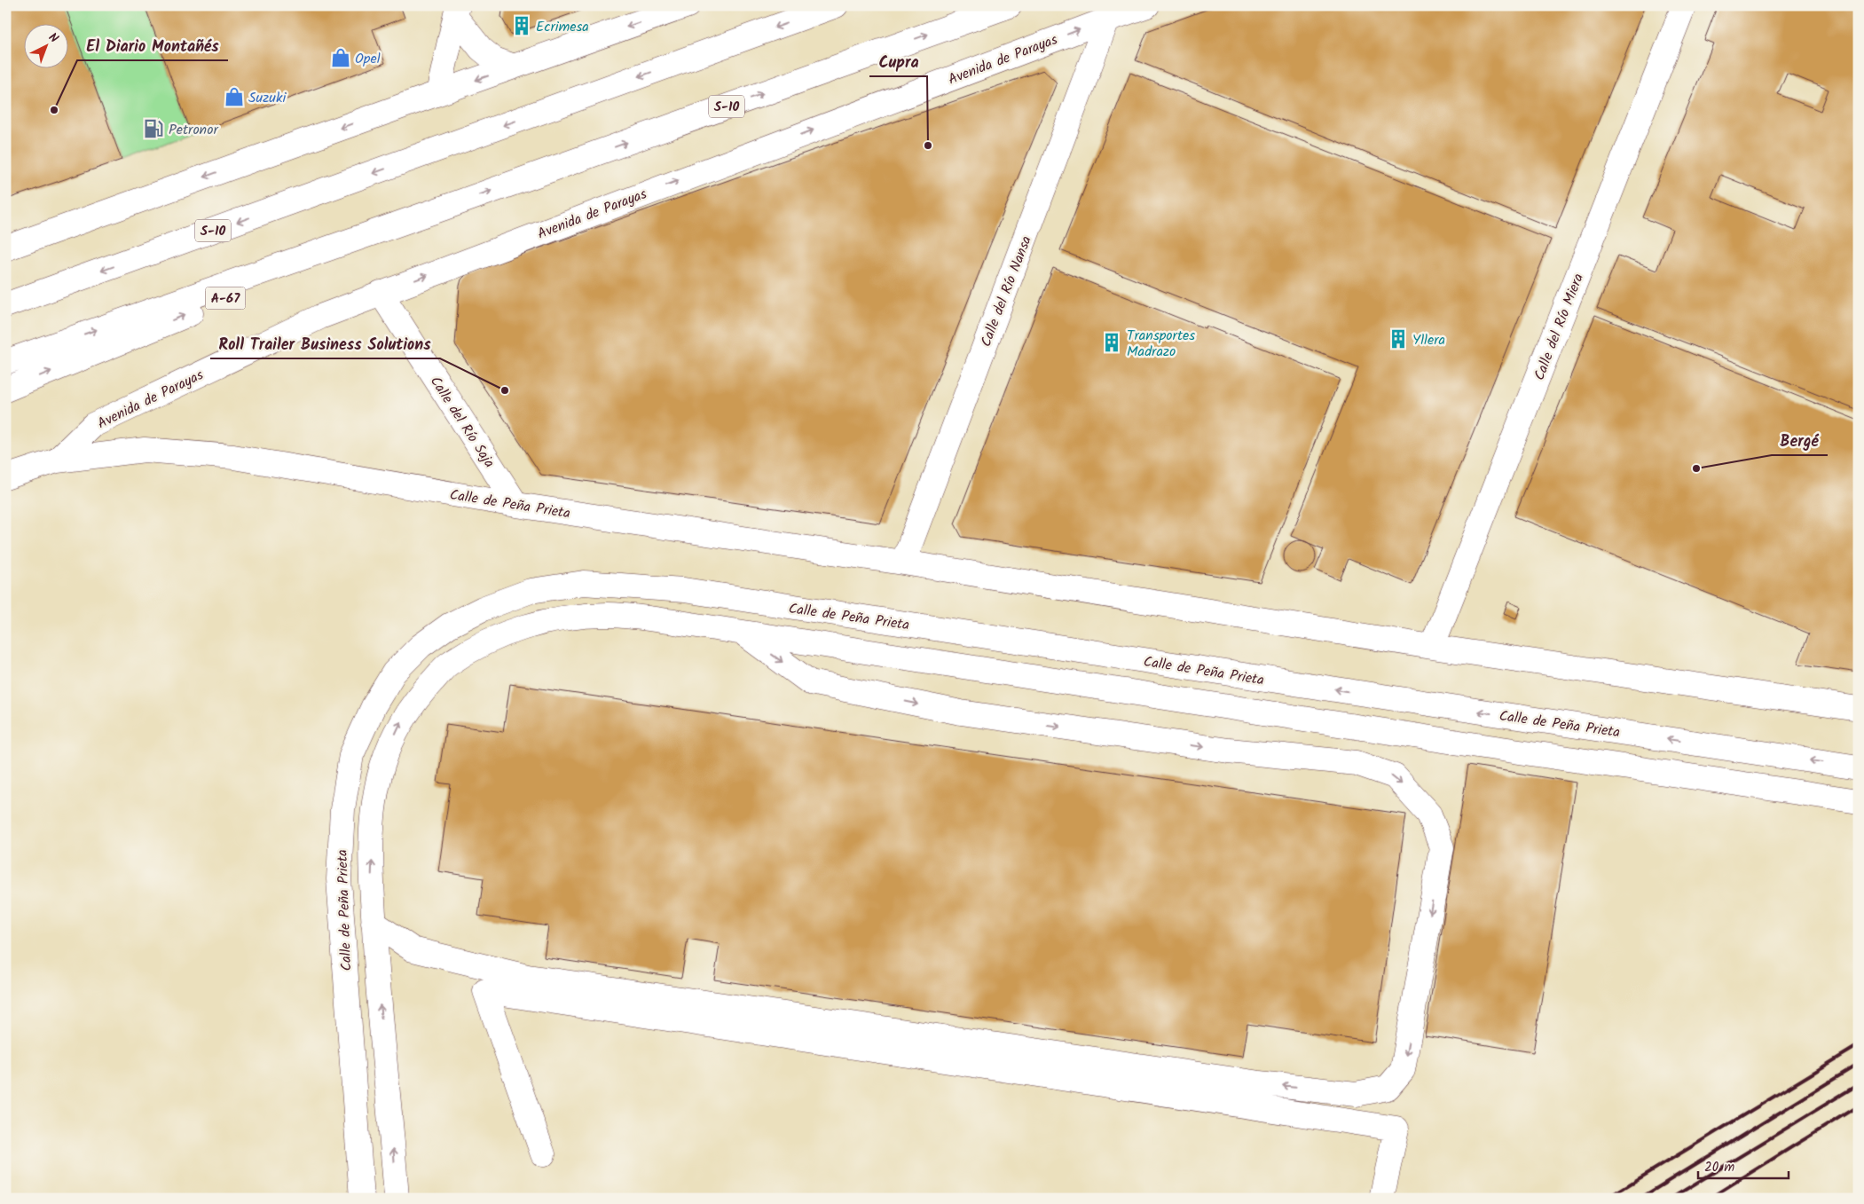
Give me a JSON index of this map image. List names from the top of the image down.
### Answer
{
  "streets": {
    "main road": [
      "Avenida de Parayas",
      "S-10",
      "Calle del Río Nansa",
      "A-67",
      "Calle del Río Miera",
      "Calle del Río Saja",
      "Calle de Peña Prieta"
    ]
  },
  "crossings": [
    ["Avenida de Parayas", "Calle del Río Nansa"],
    ["Avenida de Parayas", "Calle del Río Saja"],
    ["Avenida de Parayas", "Calle de Peña Prieta"],
    ["S-10", "A-67"],
    ["Calle del Río Nansa", "Calle de Peña Prieta"],
    ["Calle del Río Miera", "Calle de Peña Prieta"],
    ["Calle del Río Saja", "Calle de Peña Prieta"]
  ],
  "places": {
    "building": ["Ecrimesa", "Yllera", "Transportes Madrazo"],
    "shop": ["Opel", "Suzuki"],
    "other": [
      "El Diario Montañés",
      "Cupra",
      "Roll Trailer Business Solutions",
      "Bergé"
    ],
    "fuel station": ["Petronor"]
  },
  "scale_bar": "20 m",
  "north": "top right"
}
